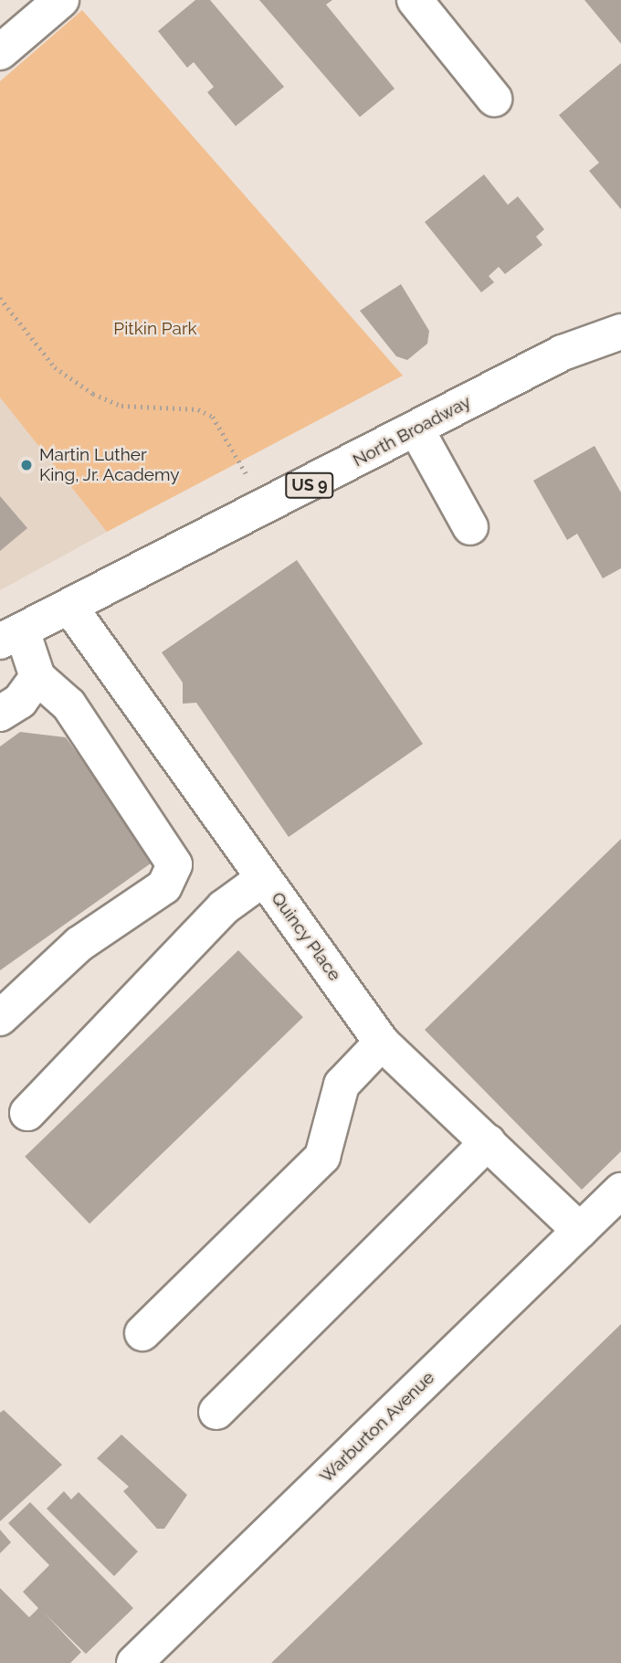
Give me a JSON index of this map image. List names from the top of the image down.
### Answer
{
  "streets": {
    "street": [
      "North Broadway",
      "US 9",
      "Quincy Place",
      "Warburton Avenue"
    ]
  },
  "crossings": [
    ["North Broadway", "Quincy Place"],
    ["Quincy Place", "Warburton Avenue"]
  ],
  "parks": ["Pitkin Park"],
  "places": ["Martin Luther King, Jr. Academy"]
}
